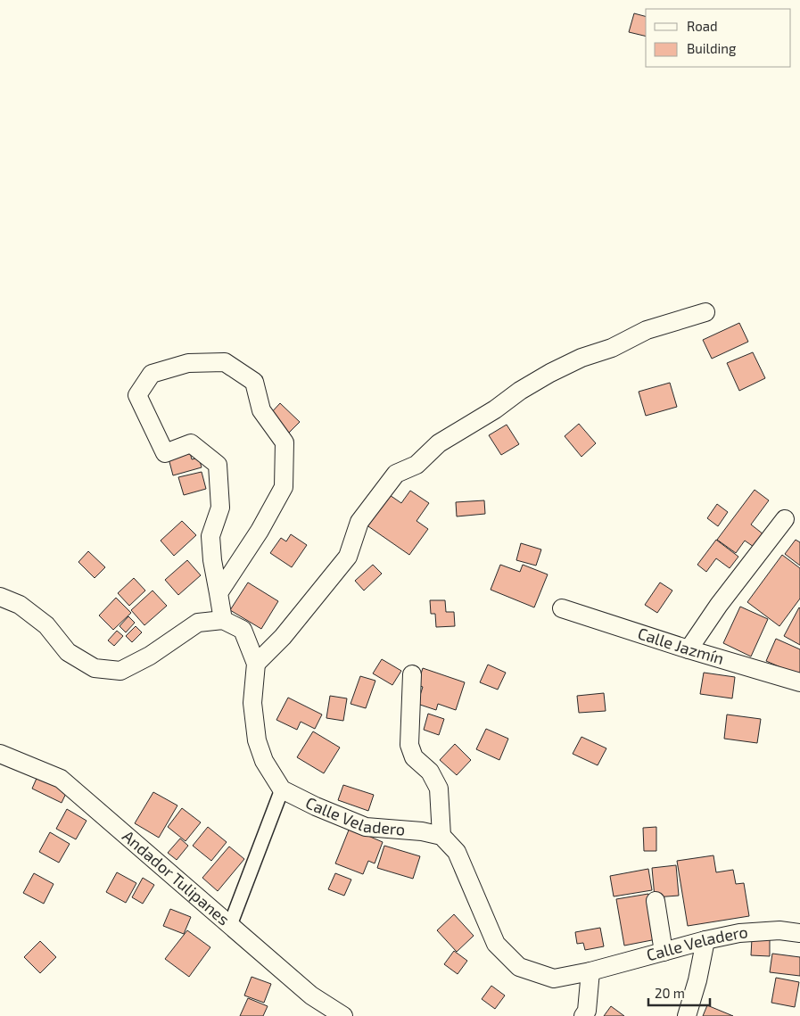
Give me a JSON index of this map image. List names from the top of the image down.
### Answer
{
  "streets": {
    "street": ["Calle Jazmín", "Calle Veladero", "Andador Tulipanes"]
  },
  "legend": ["Road", "Building"],
  "scale_bar": "20 m"
}
